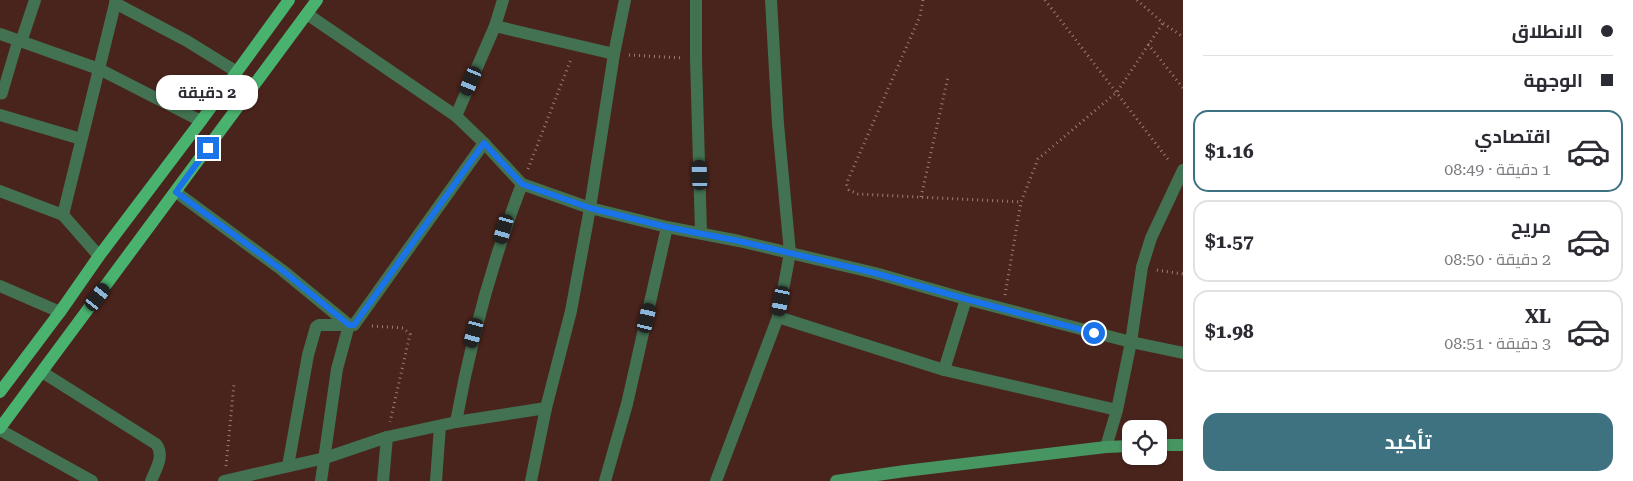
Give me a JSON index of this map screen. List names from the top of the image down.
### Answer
{
  "page": {
    "banner": ["الانطلاق", "الوجهة"],
    "bubble": "2 دقيقة",
    "list": [
      {
        "name": "اقتصادي",
        "note": "1 دقيقة · 08:49",
        "value": "$1.16"
      },
      {
        "name": "مريح",
        "note": "2 دقيقة · 08:50",
        "value": "$1.57"
      },
      {
        "name": "XL",
        "note": "3 دقيقة · 08:51",
        "value": "$1.98"
      }
    ],
    "buttons": "تأكيد"
  }
}
